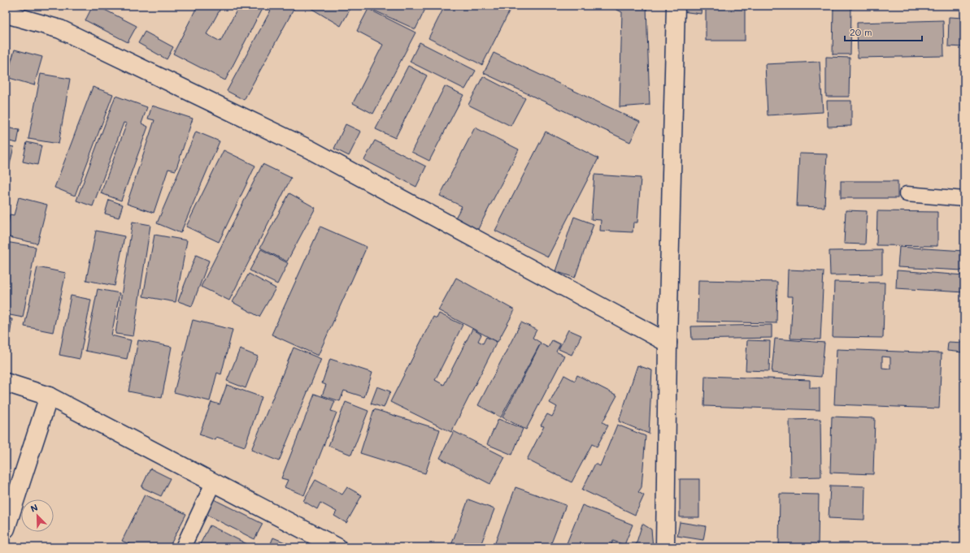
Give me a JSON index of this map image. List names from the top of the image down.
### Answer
{
  "scale_bar": "20 m",
  "north": "top left"
}
